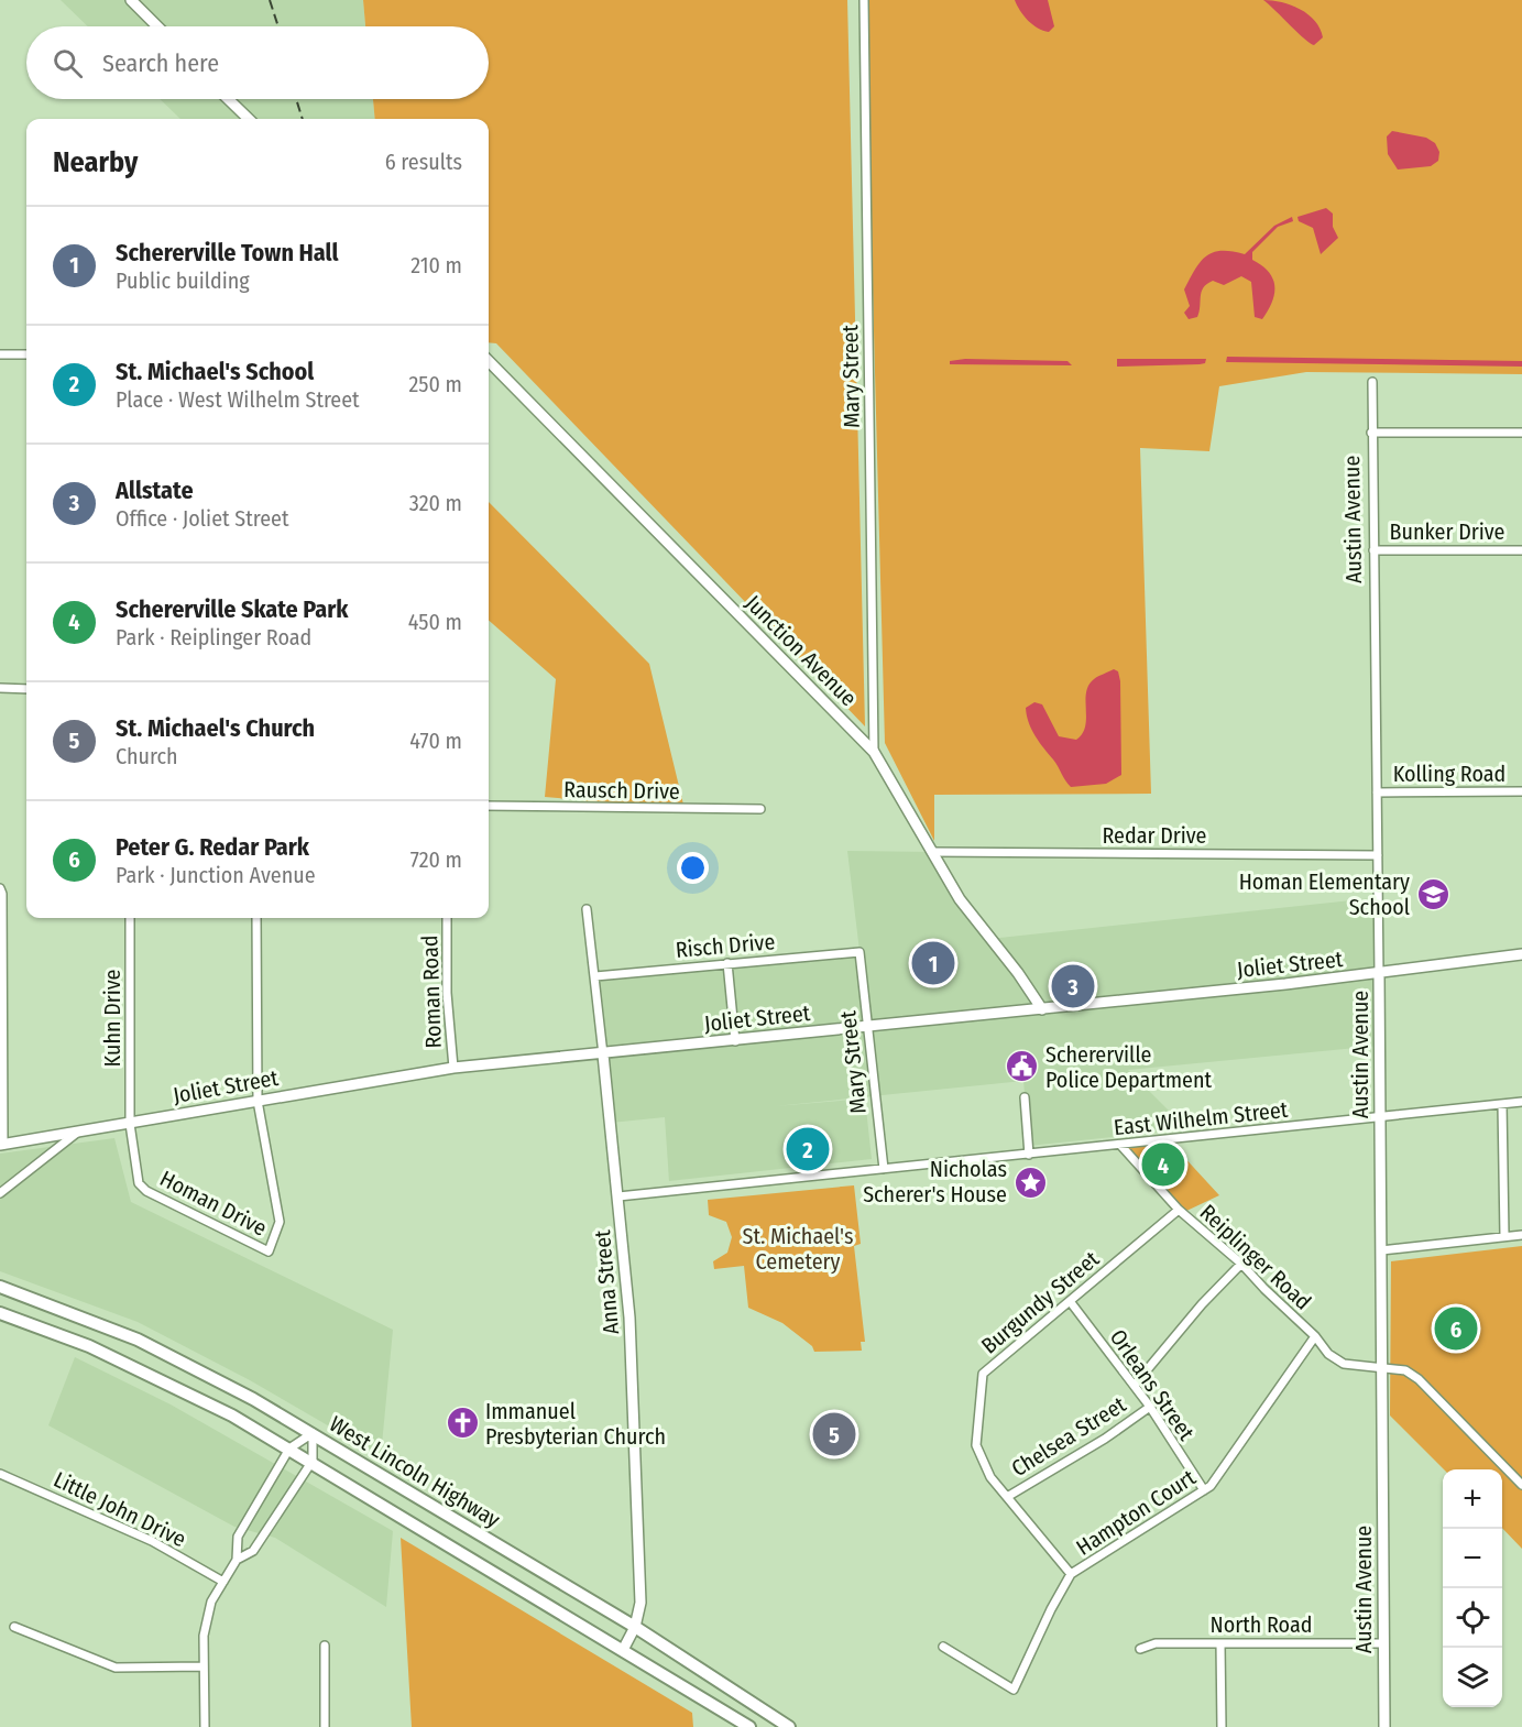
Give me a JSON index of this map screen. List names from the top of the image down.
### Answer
{
  "streets": {
    "main road": ["West Lincoln Highway"],
    "street": [
      "Mary Street",
      "Austin Avenue",
      "Bunker Drive",
      "Junction Avenue",
      "Kolling Road",
      "Rausch Drive",
      "Redar Drive",
      "Risch Drive",
      "Joliet Street",
      "Roman Road",
      "Kuhn Drive",
      "East Wilhelm Street",
      "Homan Drive",
      "Reiplinger Road",
      "Anna Street",
      "Burgundy Street",
      "Orleans Street",
      "Chelsea Street",
      "Little John Drive",
      "Hampton Court",
      "North Road"
    ]
  },
  "crossings": [
    ["Mary Street", "Junction Avenue"],
    ["Mary Street", "Risch Drive"],
    ["Mary Street", "Joliet Street"],
    ["Mary Street", "East Wilhelm Street"],
    ["Austin Avenue", "Bunker Drive"],
    ["Austin Avenue", "Kolling Road"],
    ["Austin Avenue", "Redar Drive"],
    ["Austin Avenue", "Joliet Street"],
    ["Austin Avenue", "East Wilhelm Street"],
    ["Austin Avenue", "Reiplinger Road"],
    ["Austin Avenue", "North Road"],
    ["Junction Avenue", "Redar Drive"],
    ["Junction Avenue", "Joliet Street"],
    ["Risch Drive", "Anna Street"],
    ["Joliet Street", "Roman Road"],
    ["Joliet Street", "Kuhn Drive"],
    ["Joliet Street", "Homan Drive"],
    ["Joliet Street", "Anna Street"],
    ["Kuhn Drive", "Homan Drive"],
    ["East Wilhelm Street", "Reiplinger Road"],
    ["East Wilhelm Street", "Anna Street"],
    ["Reiplinger Road", "Burgundy Street"],
    ["Reiplinger Road", "Chelsea Street"],
    ["Reiplinger Road", "Hampton Court"],
    ["Anna Street", "West Lincoln Highway"],
    ["Burgundy Street", "Orleans Street"],
    ["Burgundy Street", "Chelsea Street"],
    ["Burgundy Street", "Hampton Court"],
    ["Orleans Street", "Chelsea Street"],
    ["Orleans Street", "Hampton Court"]
  ],
  "parks": ["St. Michael's Cemetery"],
  "places": {
    "school or university": ["Homan Elementary School"],
    "public building": ["Schererville Police Department"],
    "place": ["Nicholas Scherer's House"],
    "church": ["Immanuel Presbyterian Church"]
  },
  "page": {
    "search": "Search here",
    "heading": ["Nearby", "6 results"],
    "list": [
      {
        "mark": "1",
        "name": "Schererville Town Hall",
        "note": "Public building",
        "value": "210 m"
      },
      {
        "mark": "2",
        "name": "St. Michael's School",
        "note": "Place · West Wilhelm Street",
        "value": "250 m"
      },
      {
        "mark": "3",
        "name": "Allstate",
        "note": "Office · Joliet Street",
        "value": "320 m"
      },
      {
        "mark": "4",
        "name": "Schererville Skate Park",
        "note": "Park · Reiplinger Road",
        "value": "450 m"
      },
      {
        "mark": "5",
        "name": "St. Michael's Church",
        "note": "Church",
        "value": "470 m"
      },
      {
        "mark": "6",
        "name": "Peter G. Redar Park",
        "note": "Park · Junction Avenue",
        "value": "720 m"
      }
    ],
    "pins": [
      "1",
      "3",
      "2",
      "4",
      "6",
      "5"
    ],
    "map_buttons": ["+", "−"]
  }
}
